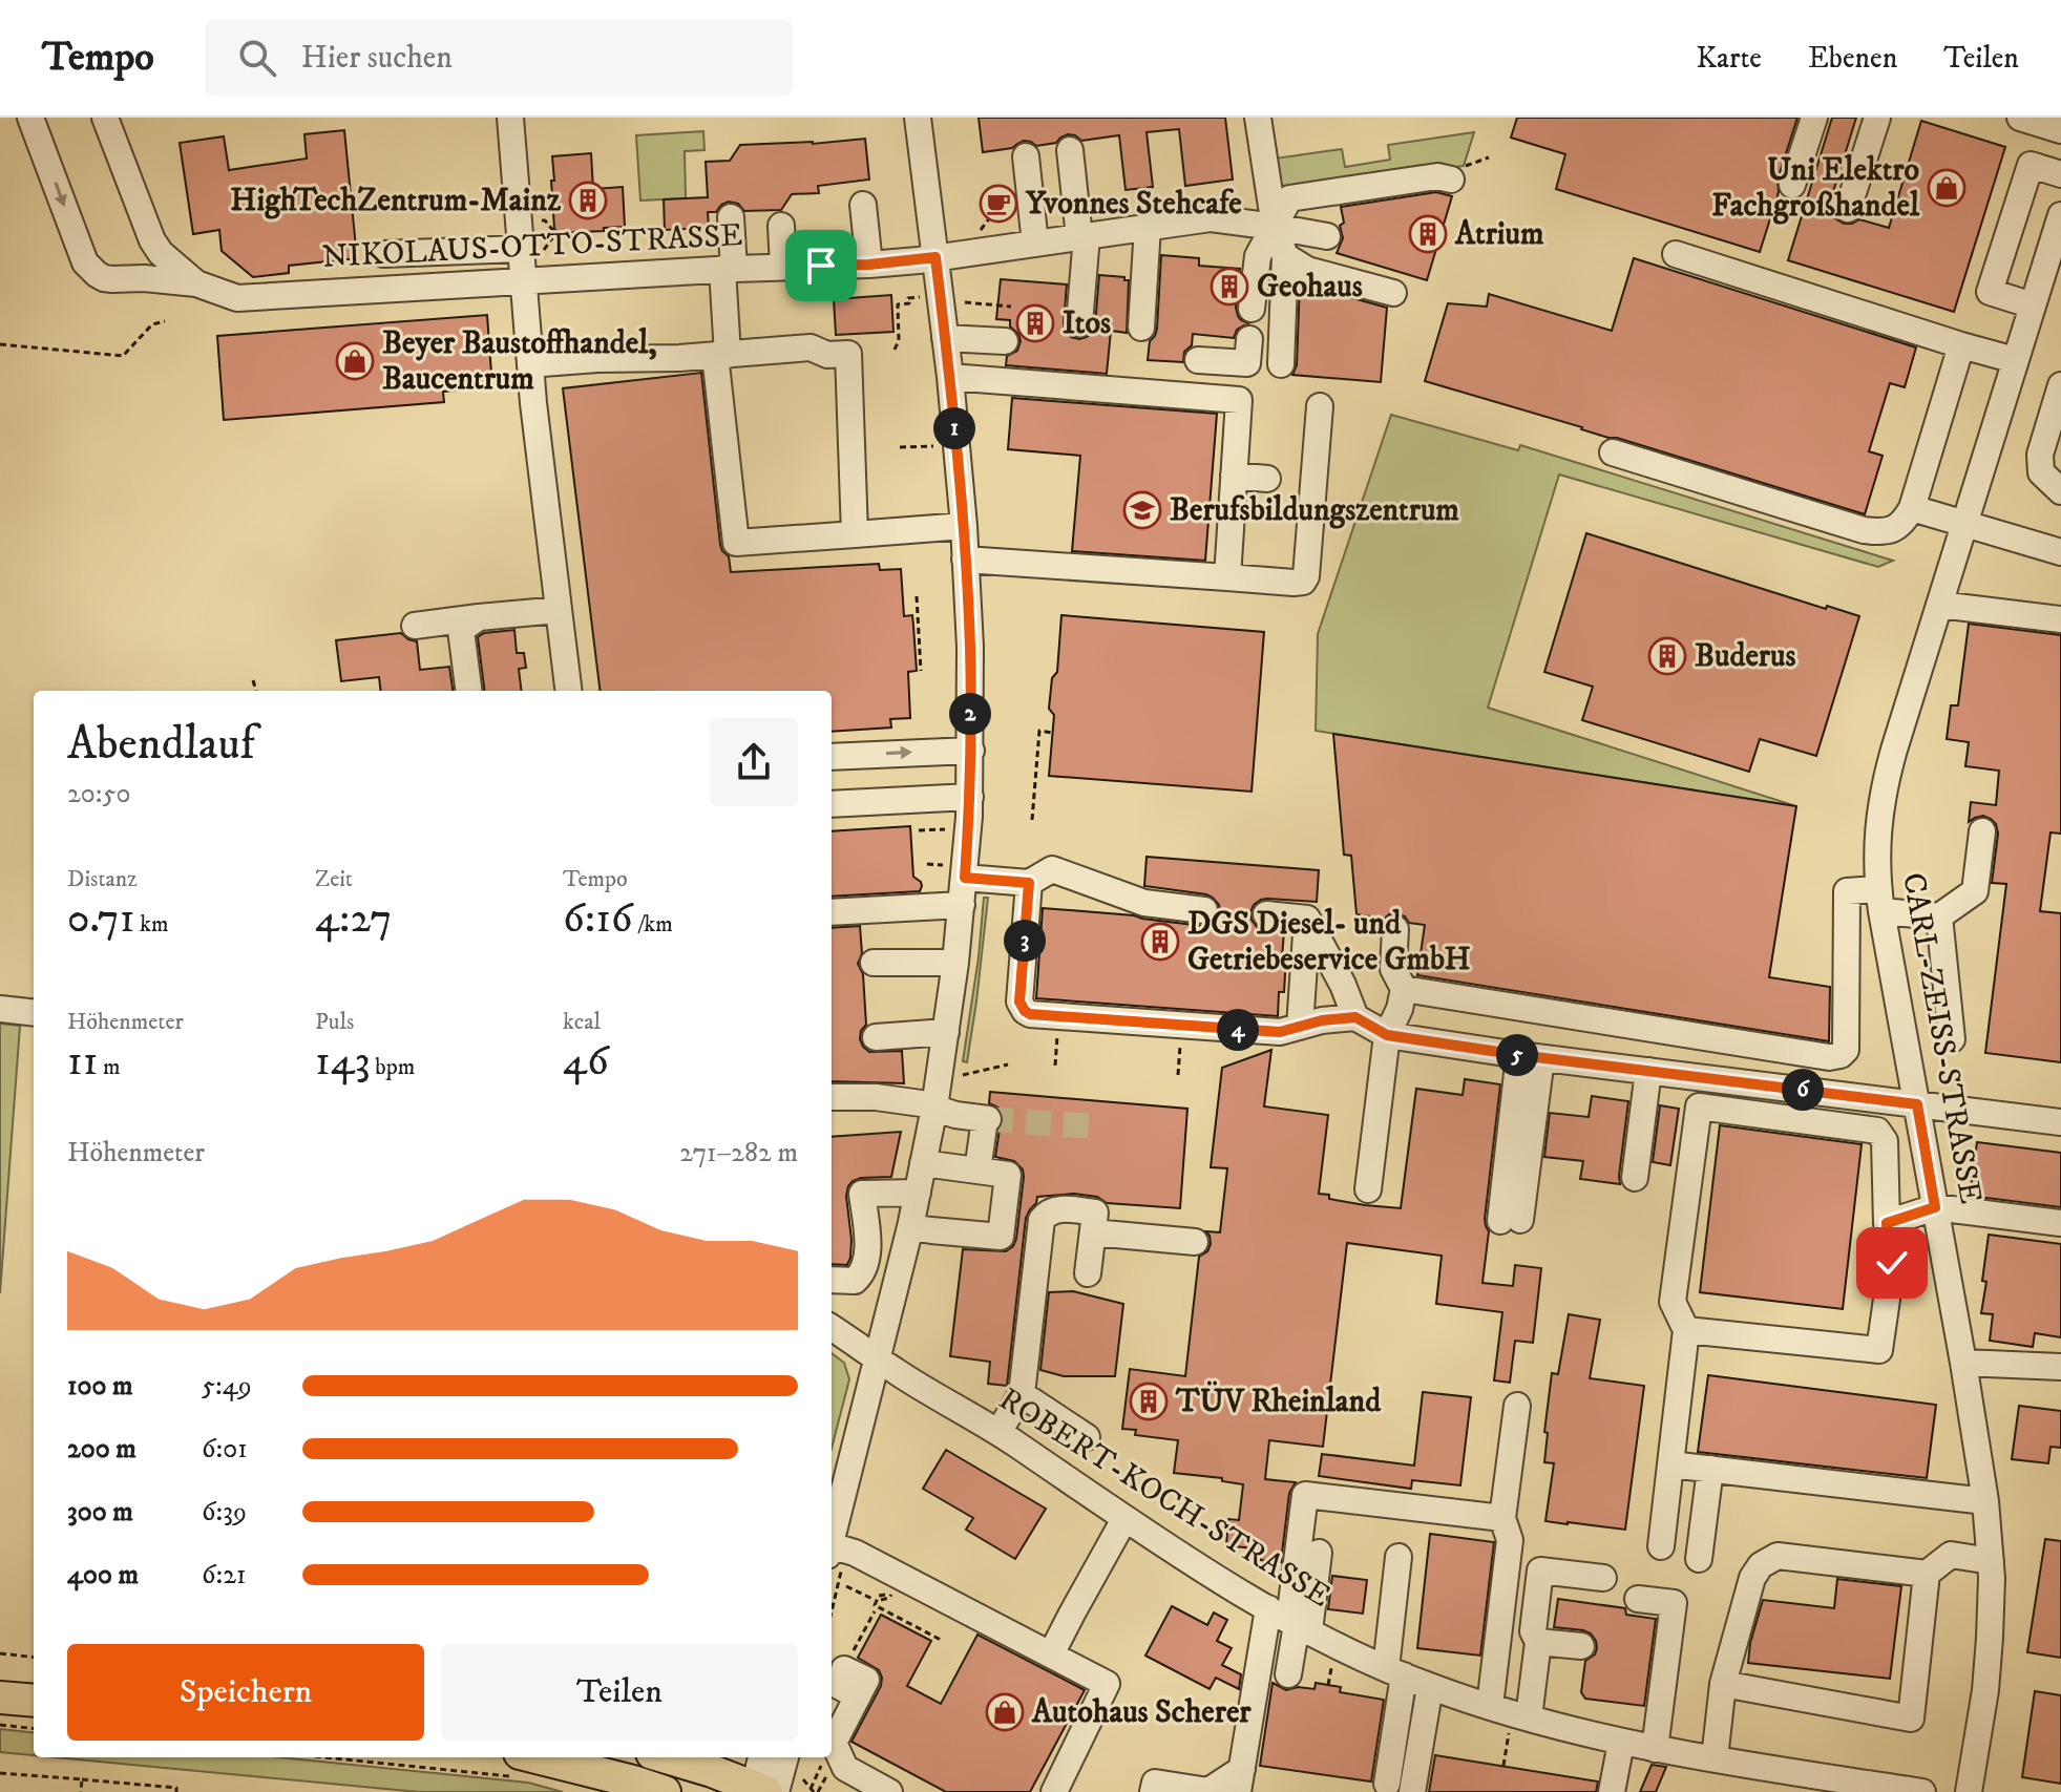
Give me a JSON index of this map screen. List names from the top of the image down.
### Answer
{
  "streets": {
    "street": ["NIKOLAUS-OTTO-STRASSE", "CARL-ZEISS-STRASSE", "ROBERT-KOCH-STRASSE"]
  },
  "places": {
    "shop": ["Uni Elektro Fachgroßhandel", "Beyer Baustoffhandel, Baucentrum", "Autohaus Scherer"],
    "building": [
      "HighTechZentrum-Mainz",
      "Atrium",
      "Geohaus",
      "Itos",
      "Buderus",
      "DGS Diesel- und Getriebeservice GmbH",
      "TÜV Rheinland"
    ],
    "cafe": ["Yvonnes Stehcafe"],
    "school or university": ["Berufsbildungszentrum"]
  },
  "page": {
    "header": "Tempo",
    "search": "Hier suchen",
    "nav": ["Karte", "Ebenen", "Teilen"],
    "pins": [
      "1",
      "2",
      "3",
      "4",
      "5",
      "6"
    ],
    "heading": ["Abendlauf", "20:50"],
    "stats": [
      ["Distanz", "0.71 km"],
      ["Zeit", "4:27"],
      ["Tempo", "6:16 /km"],
      ["Höhenmeter", "11 m"],
      ["Puls", "143 bpm"],
      ["kcal", "46"]
    ],
    "chart": ["Höhenmeter", "271–282 m"],
    "list": [
      {
        "name": "100 m",
        "note": "5:49"
      },
      {
        "name": "200 m",
        "note": "6:01"
      },
      {
        "name": "300 m",
        "note": "6:39"
      },
      {
        "name": "400 m",
        "note": "6:21"
      }
    ],
    "buttons": ["Speichern", "Teilen"]
  }
}
